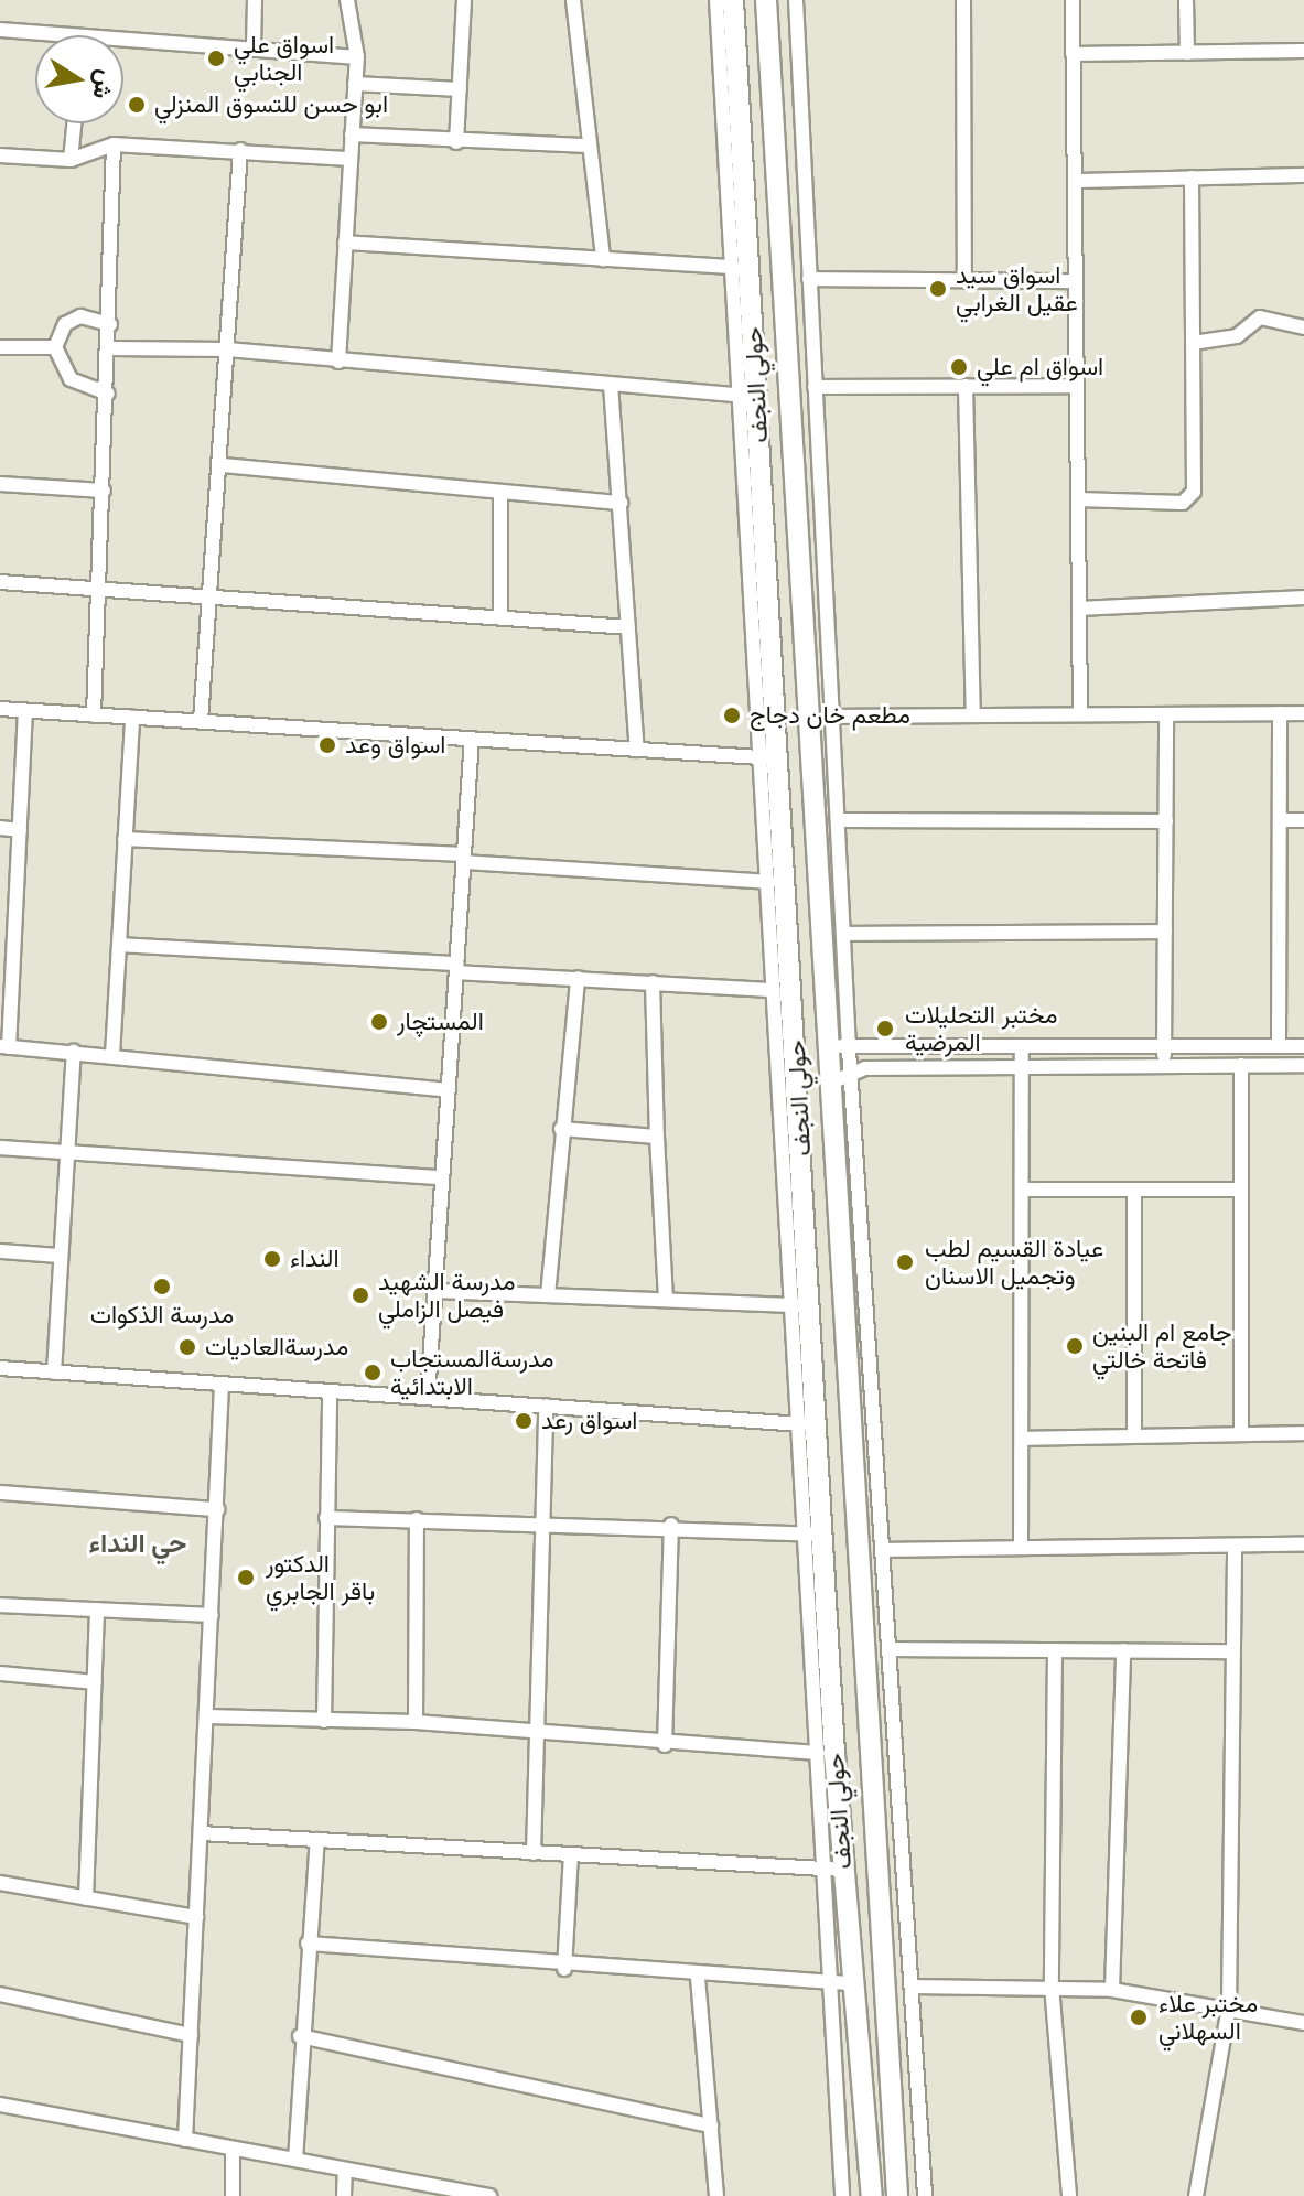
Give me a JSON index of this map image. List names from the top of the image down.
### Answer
{
  "streets": {
    "main road": ["حولي النجف"]
  },
  "districts": ["حي النداء"],
  "places": [
    "اسواق علي الجنابي",
    "ابو حسن للتسوق المنزلي",
    "اسواق سيد عقيل الغرابي",
    "اسواق ام علي",
    "مطعم خان دجاج",
    "اسواق وعد",
    "المستچار",
    "مختبر التحليلات المرضية",
    "النداء",
    "عيادة القسيم لطب وتجميل الاسنان",
    "مدرسة الذكوات",
    "مدرسة الشهيد فيصل الزاملي",
    "جامع ام البنين فاتحة خالتي",
    "مدرسةالعاديات",
    "مدرسةالمستجاب الابتدائية",
    "اسواق رعد",
    "الدكتور باقر الجابري",
    "مختبر علاء السهلاني"
  ],
  "north": "right"
}
